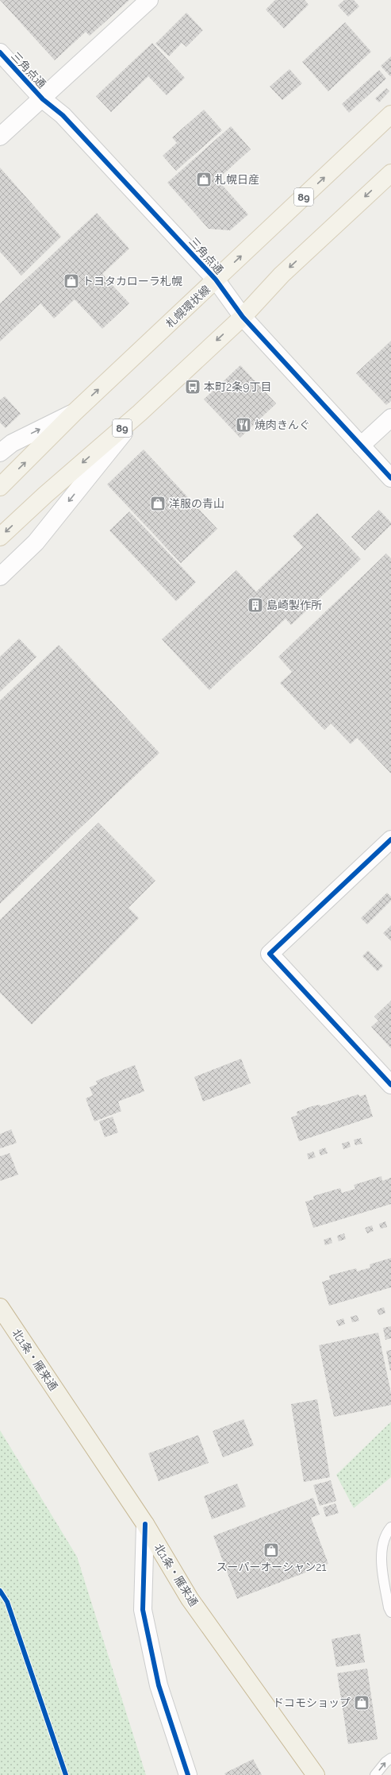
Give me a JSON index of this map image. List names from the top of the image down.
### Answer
{
  "streets": {
    "highway": ["北1条・雁来通"],
    "main road": ["89", "札幌環状線"],
    "street": ["三角点通"]
  },
  "crossings": [
    ["三角点通", "89"],
    ["三角点通", "札幌環状線"]
  ],
  "places": {
    "shop": [
      "札幌日産",
      "トヨタカローラ札幌",
      "洋服の青山",
      "スーパーオーシャン21",
      "ドコモショップ"
    ],
    "bus stop": ["本町2条9丁目"],
    "restaurant": ["焼肉きんぐ"],
    "building": ["島崎製作所"]
  }
}
